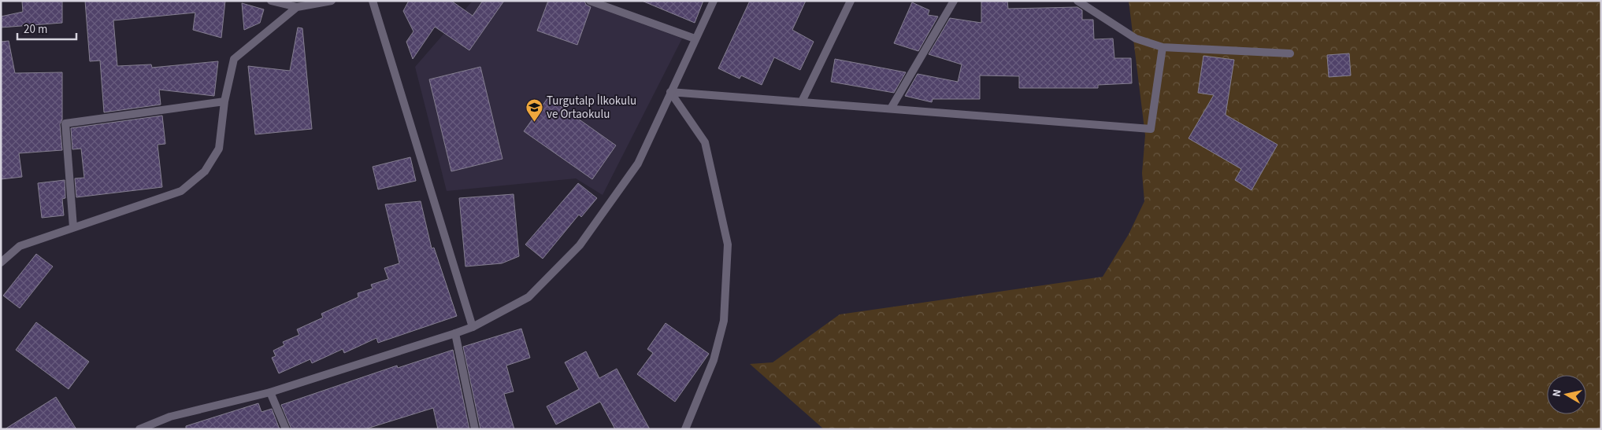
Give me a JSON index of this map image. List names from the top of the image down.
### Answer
{
  "places": {
    "school or university": ["Turgutalp İlkokulu ve Ortaokulu"]
  },
  "scale_bar": "20 m",
  "north": "left"
}
